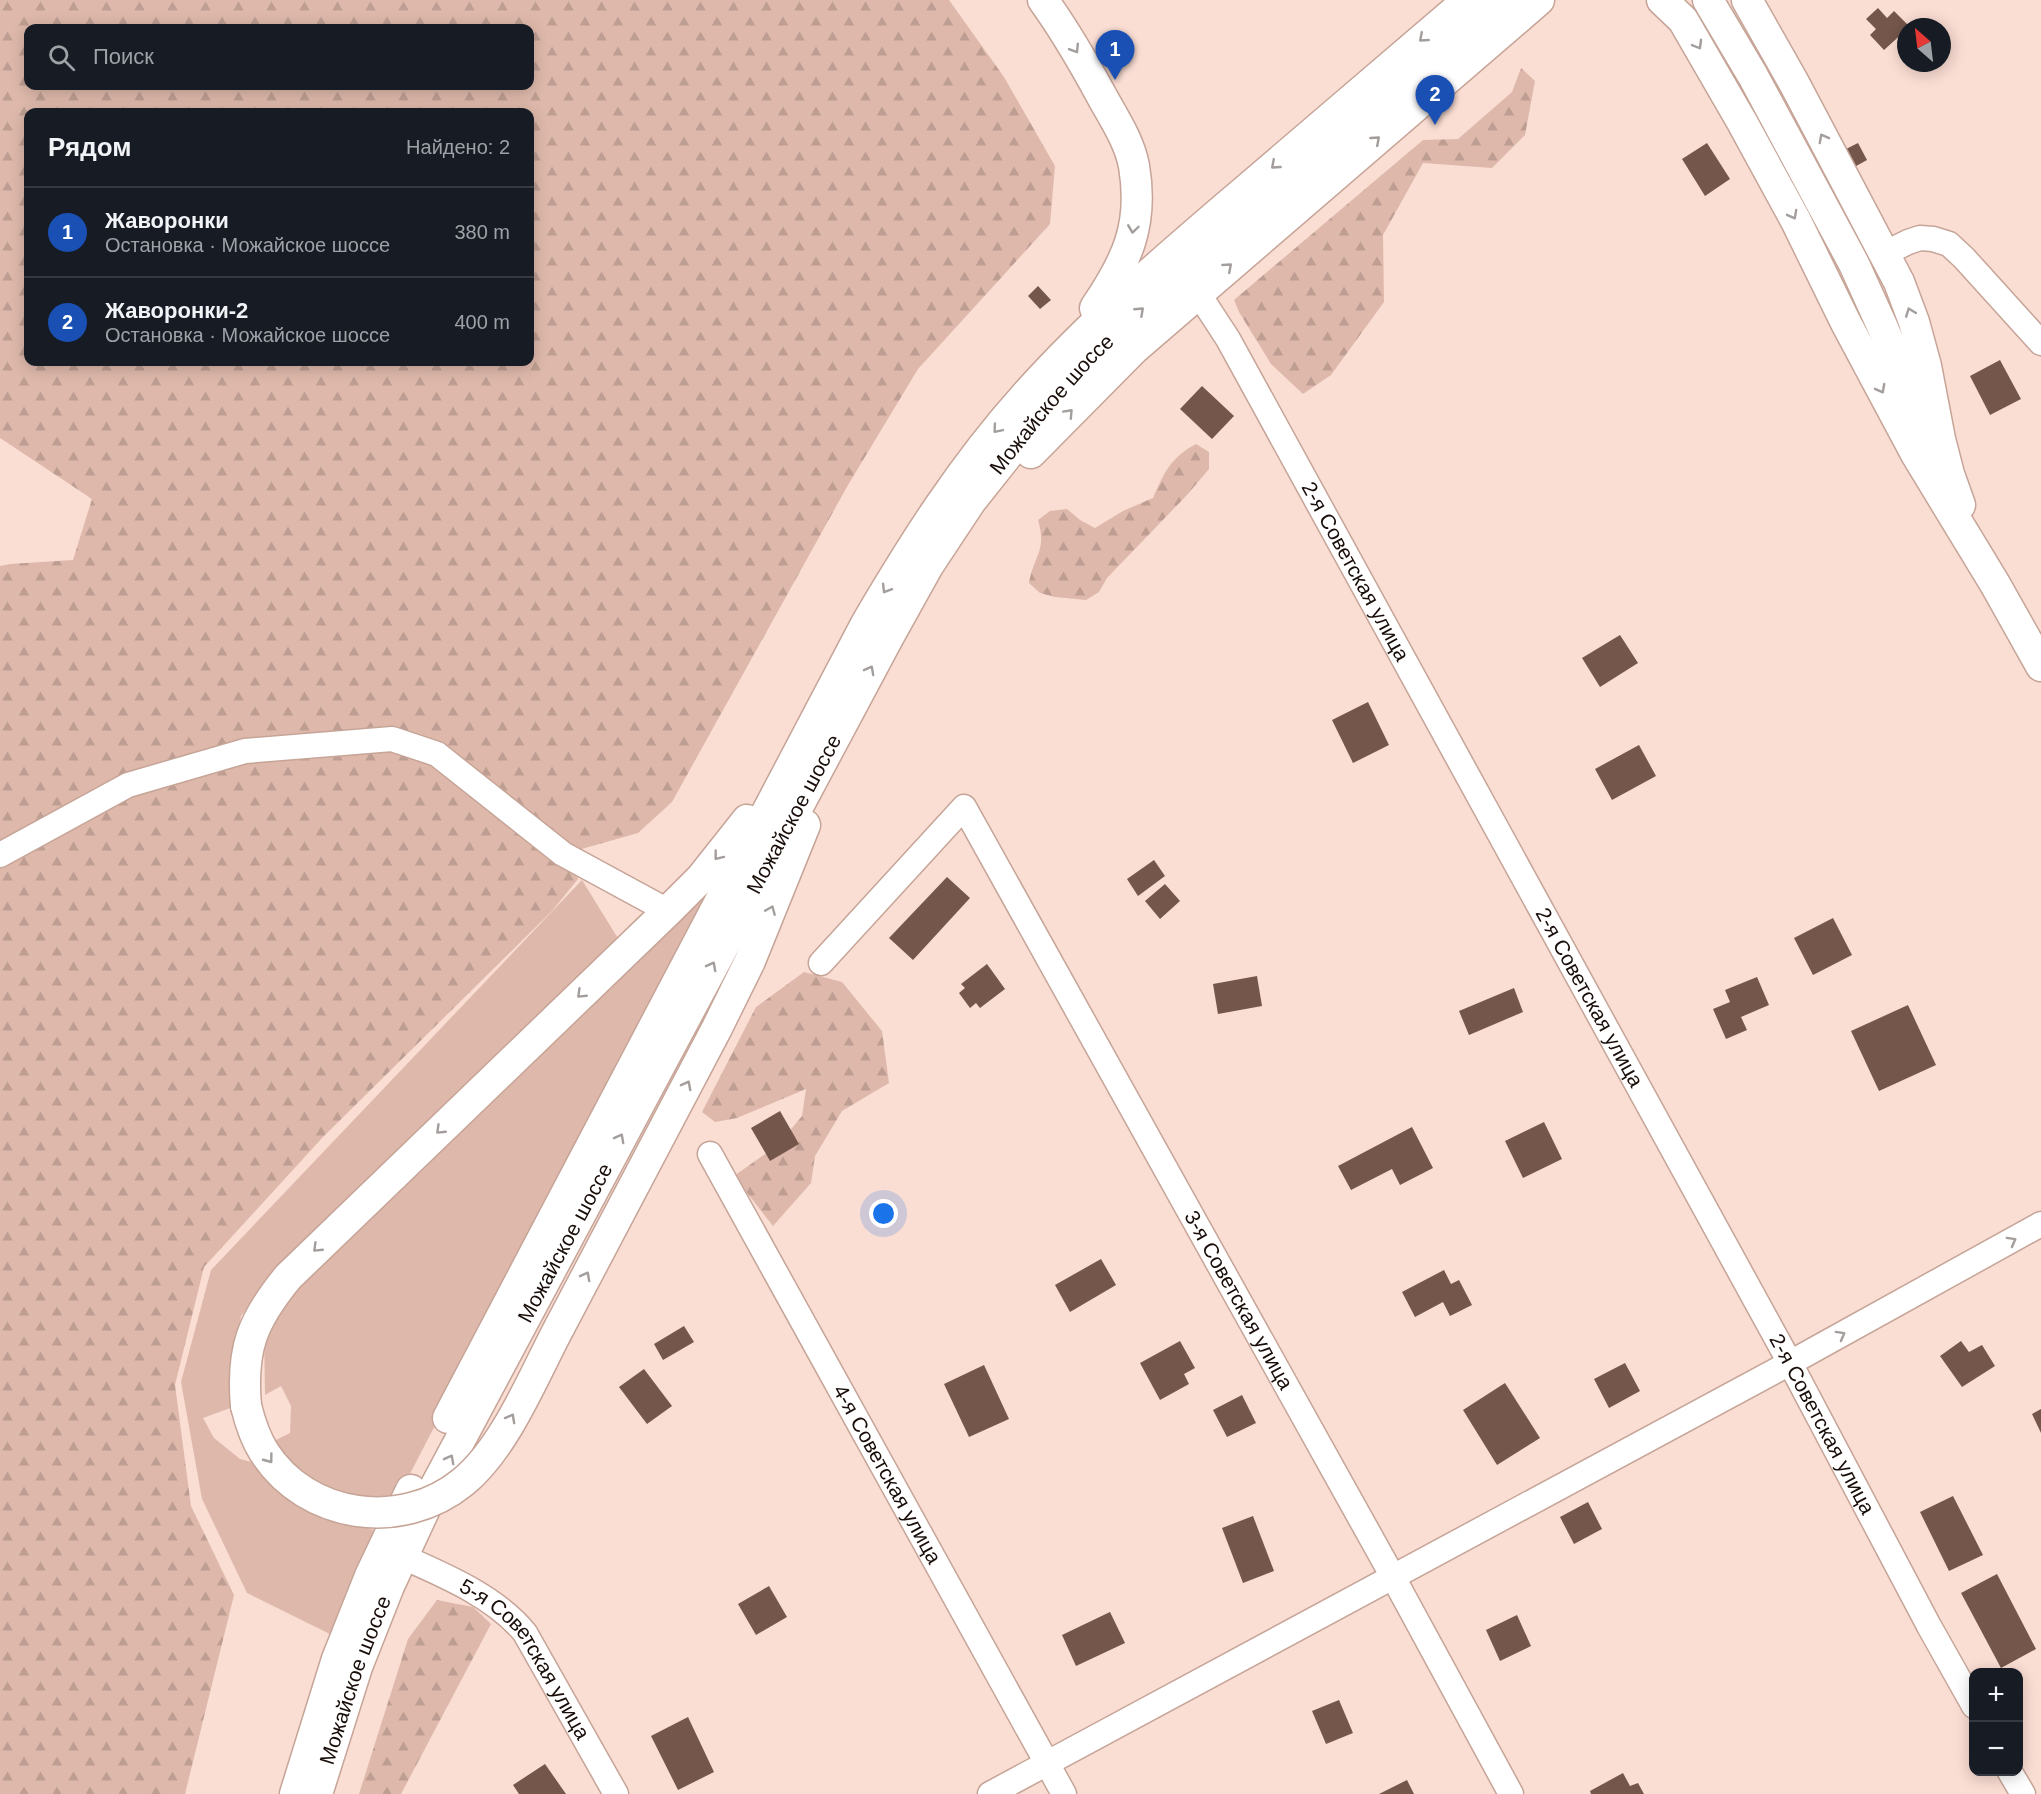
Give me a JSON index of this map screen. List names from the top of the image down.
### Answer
{
  "streets": {
    "main road": ["Можайское шоссе"],
    "street": [
      "2-я Советская улица",
      "3-я Советская улица",
      "4-я Советская улица",
      "5-я Советская улица"
    ]
  },
  "crossings": [
    ["Можайское шоссе", "5-я Советская улица"]
  ],
  "north": "top left",
  "page": {
    "search": "Поиск",
    "pins": ["1", "2"],
    "heading": ["Рядом", "Найдено: 2"],
    "list": [
      {
        "mark": "1",
        "name": "Жаворонки",
        "note": "Остановка · Можайское шоссе",
        "value": "380 m"
      },
      {
        "mark": "2",
        "name": "Жаворонки-2",
        "note": "Остановка · Можайское шоссе",
        "value": "400 m"
      }
    ],
    "map_buttons": ["+", "−"]
  }
}
